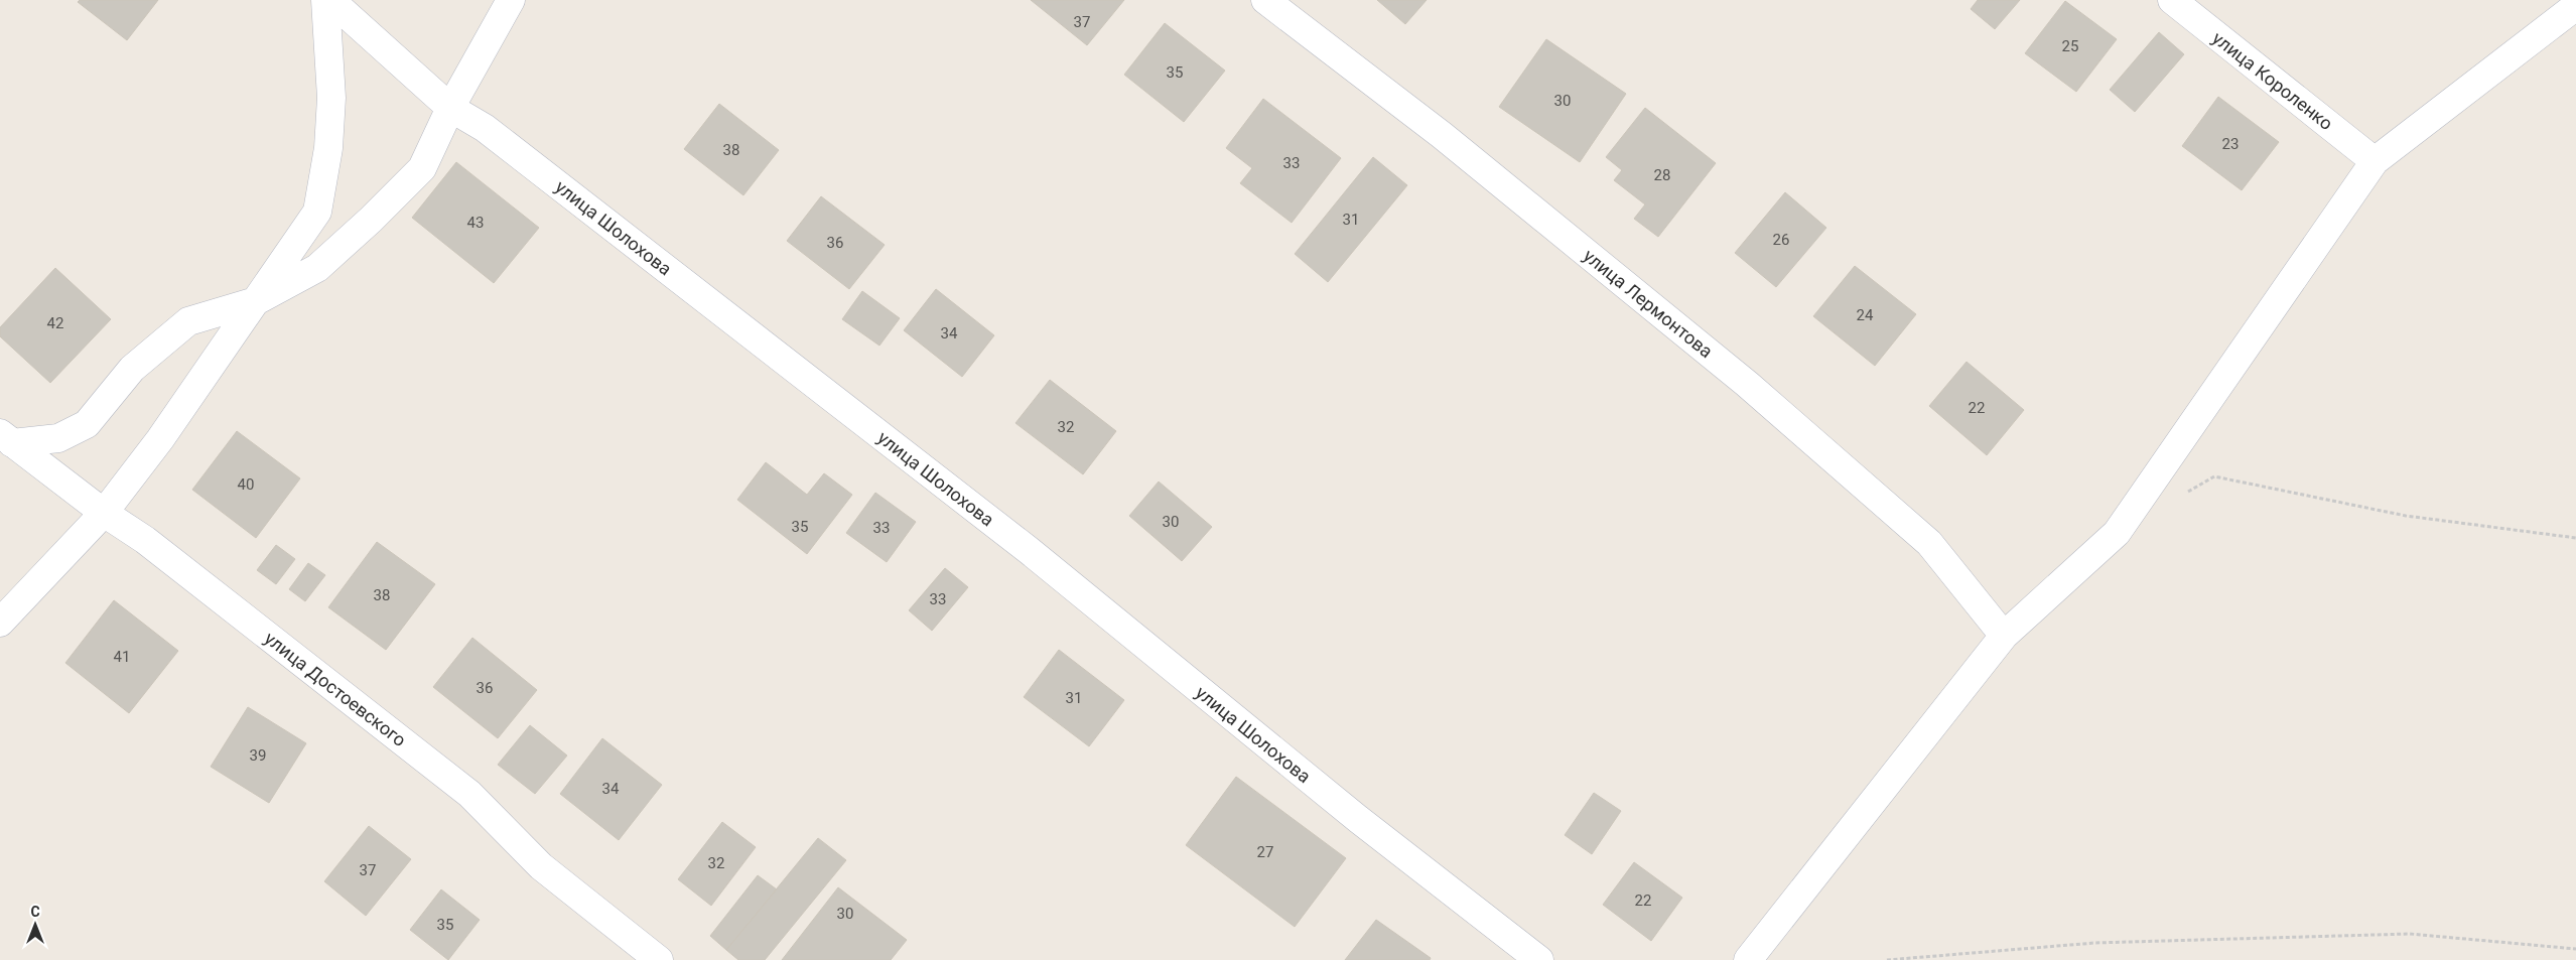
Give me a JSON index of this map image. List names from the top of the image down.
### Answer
{
  "streets": {
    "street": [
      "улица Короленко",
      "улица Шолохова",
      "улица Лермонтова",
      "улица Достоевского"
    ]
  },
  "house_numbers": [
    "37",
    "25",
    "35",
    "30",
    "23",
    "38",
    "33",
    "28",
    "31",
    "43",
    "26",
    "36",
    "24",
    "42",
    "34",
    "22",
    "32",
    "40",
    "30",
    "35",
    "33",
    "38",
    "33",
    "41",
    "36",
    "31",
    "39",
    "34",
    "27",
    "32",
    "37",
    "22",
    "30",
    "35"
  ],
  "north": "top"
}
